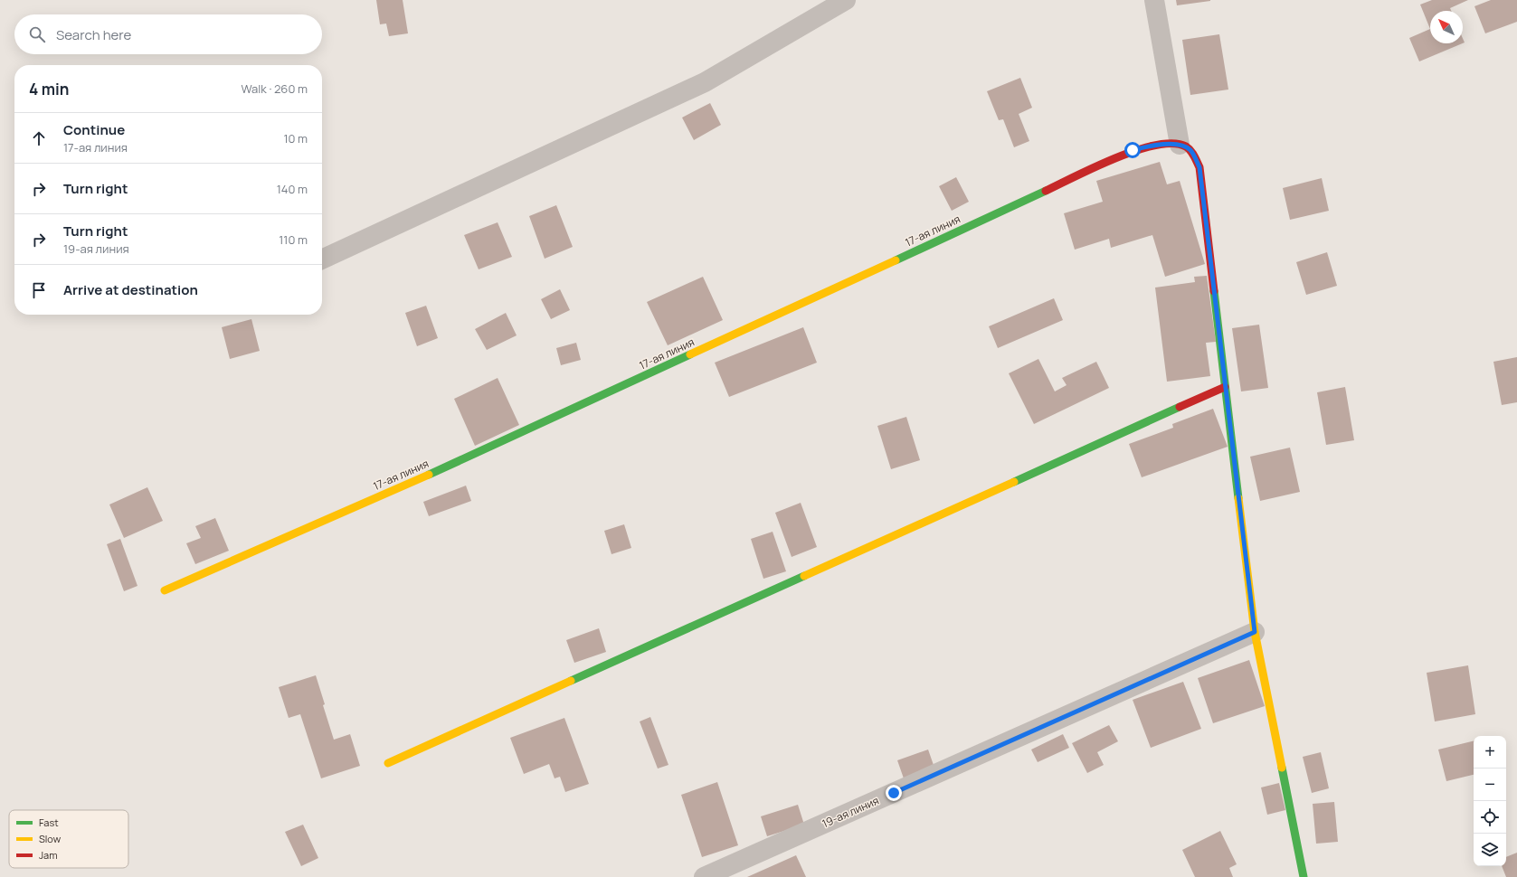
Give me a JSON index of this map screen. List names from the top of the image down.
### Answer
{
  "streets": {
    "street": ["17-ая линия", "19-ая линия"]
  },
  "legend": ["Fast", "Slow", "Jam"],
  "north": "top left",
  "page": {
    "search": "Search here",
    "heading": ["4 min", "Walk · 260 m"],
    "list": [
      ["Continue", "17-ая линия", "10 m"],
      ["Turn right", "140 m"],
      ["Turn right", "19-ая линия", "110 m"],
      "Arrive at destination"
    ],
    "map_buttons": ["+", "−"]
  }
}
